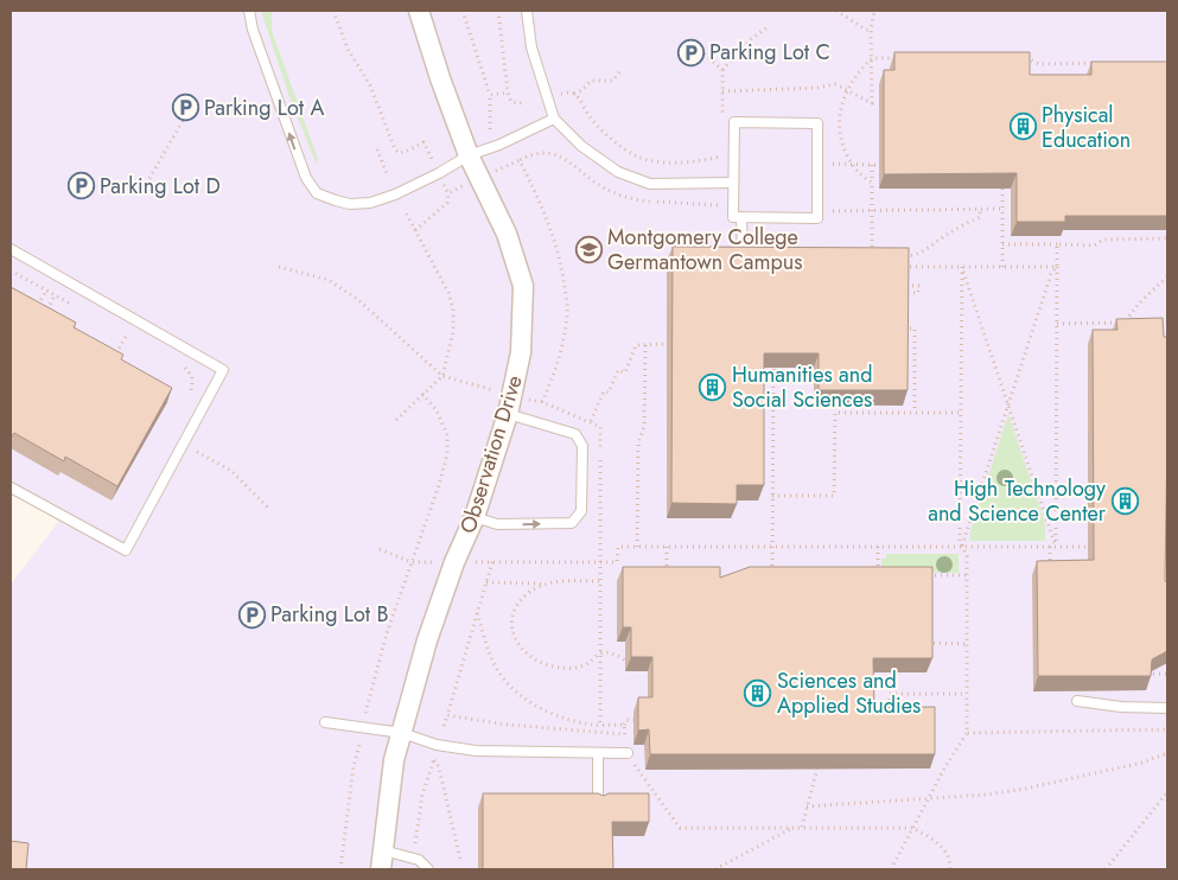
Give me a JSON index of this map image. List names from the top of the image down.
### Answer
{
  "streets": {
    "street": ["Observation Drive"]
  },
  "places": {
    "parking": [
      "Parking Lot C",
      "Parking Lot A",
      "Parking Lot D",
      "Parking Lot B"
    ],
    "building": [
      "Physical Education",
      "Humanities and Social Sciences",
      "High Technology and Science Center",
      "Sciences and Applied Studies"
    ],
    "school or university": ["Montgomery College Germantown Campus"]
  }
}
